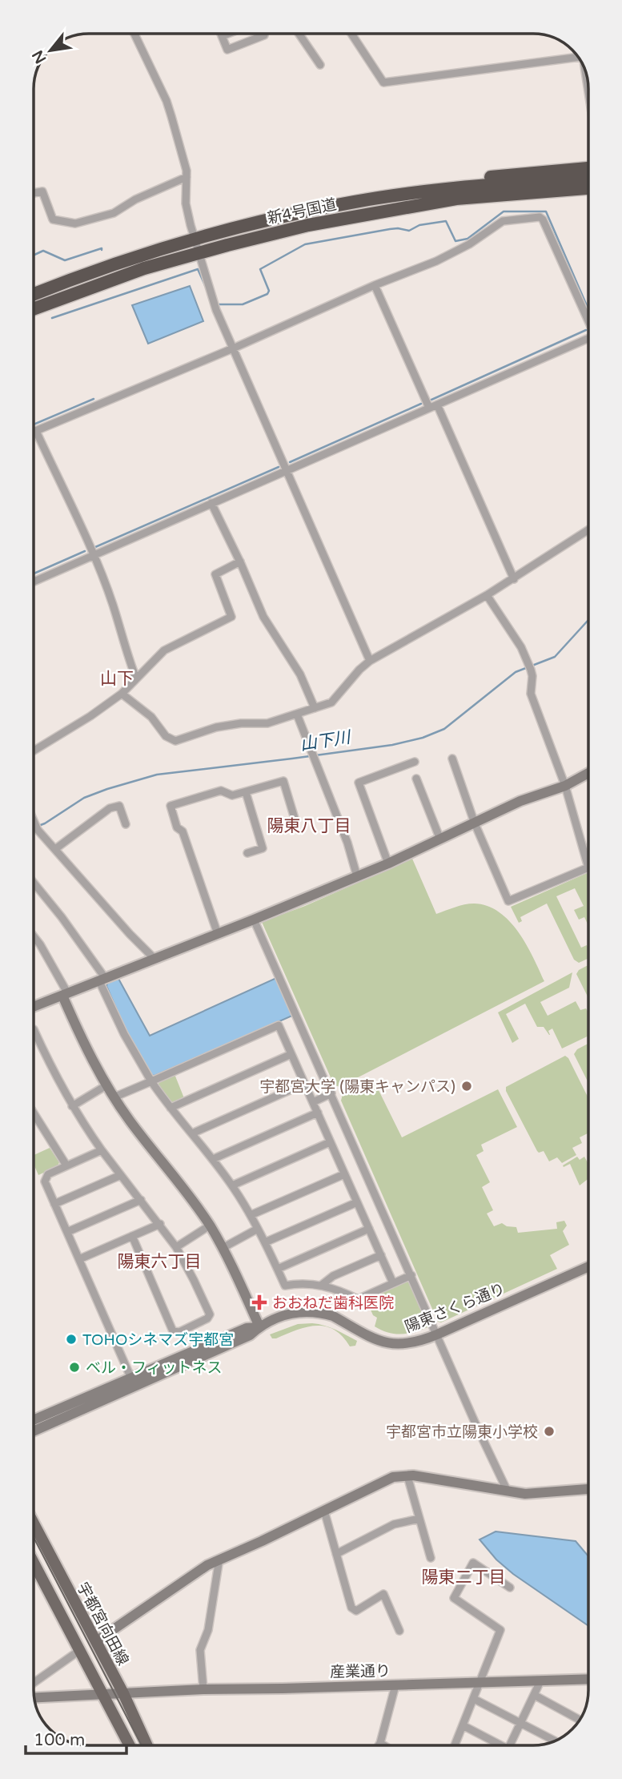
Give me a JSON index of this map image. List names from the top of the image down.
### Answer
{
  "streets": {
    "highway": ["新4号国道"],
    "main road": ["宇都宮向田線"],
    "street": ["陽東さくら通り", "産業通り"]
  },
  "crossings": [
    ["宇都宮向田線", "産業通り"]
  ],
  "districts": [
    "山下",
    "陽東八丁目",
    "陽東六丁目",
    "陽東二丁目"
  ],
  "water": ["山下川"],
  "places": {
    "other": [
      "宇都宮大学 (陽東キャンパス)",
      "TOHOシネマズ宇都宮",
      "ベル・フィットネス",
      "宇都宮市立陽東小学校"
    ],
    "health": ["おおねだ歯科医院"]
  },
  "scale_bar": "100 m",
  "north": "bottom left"
}
